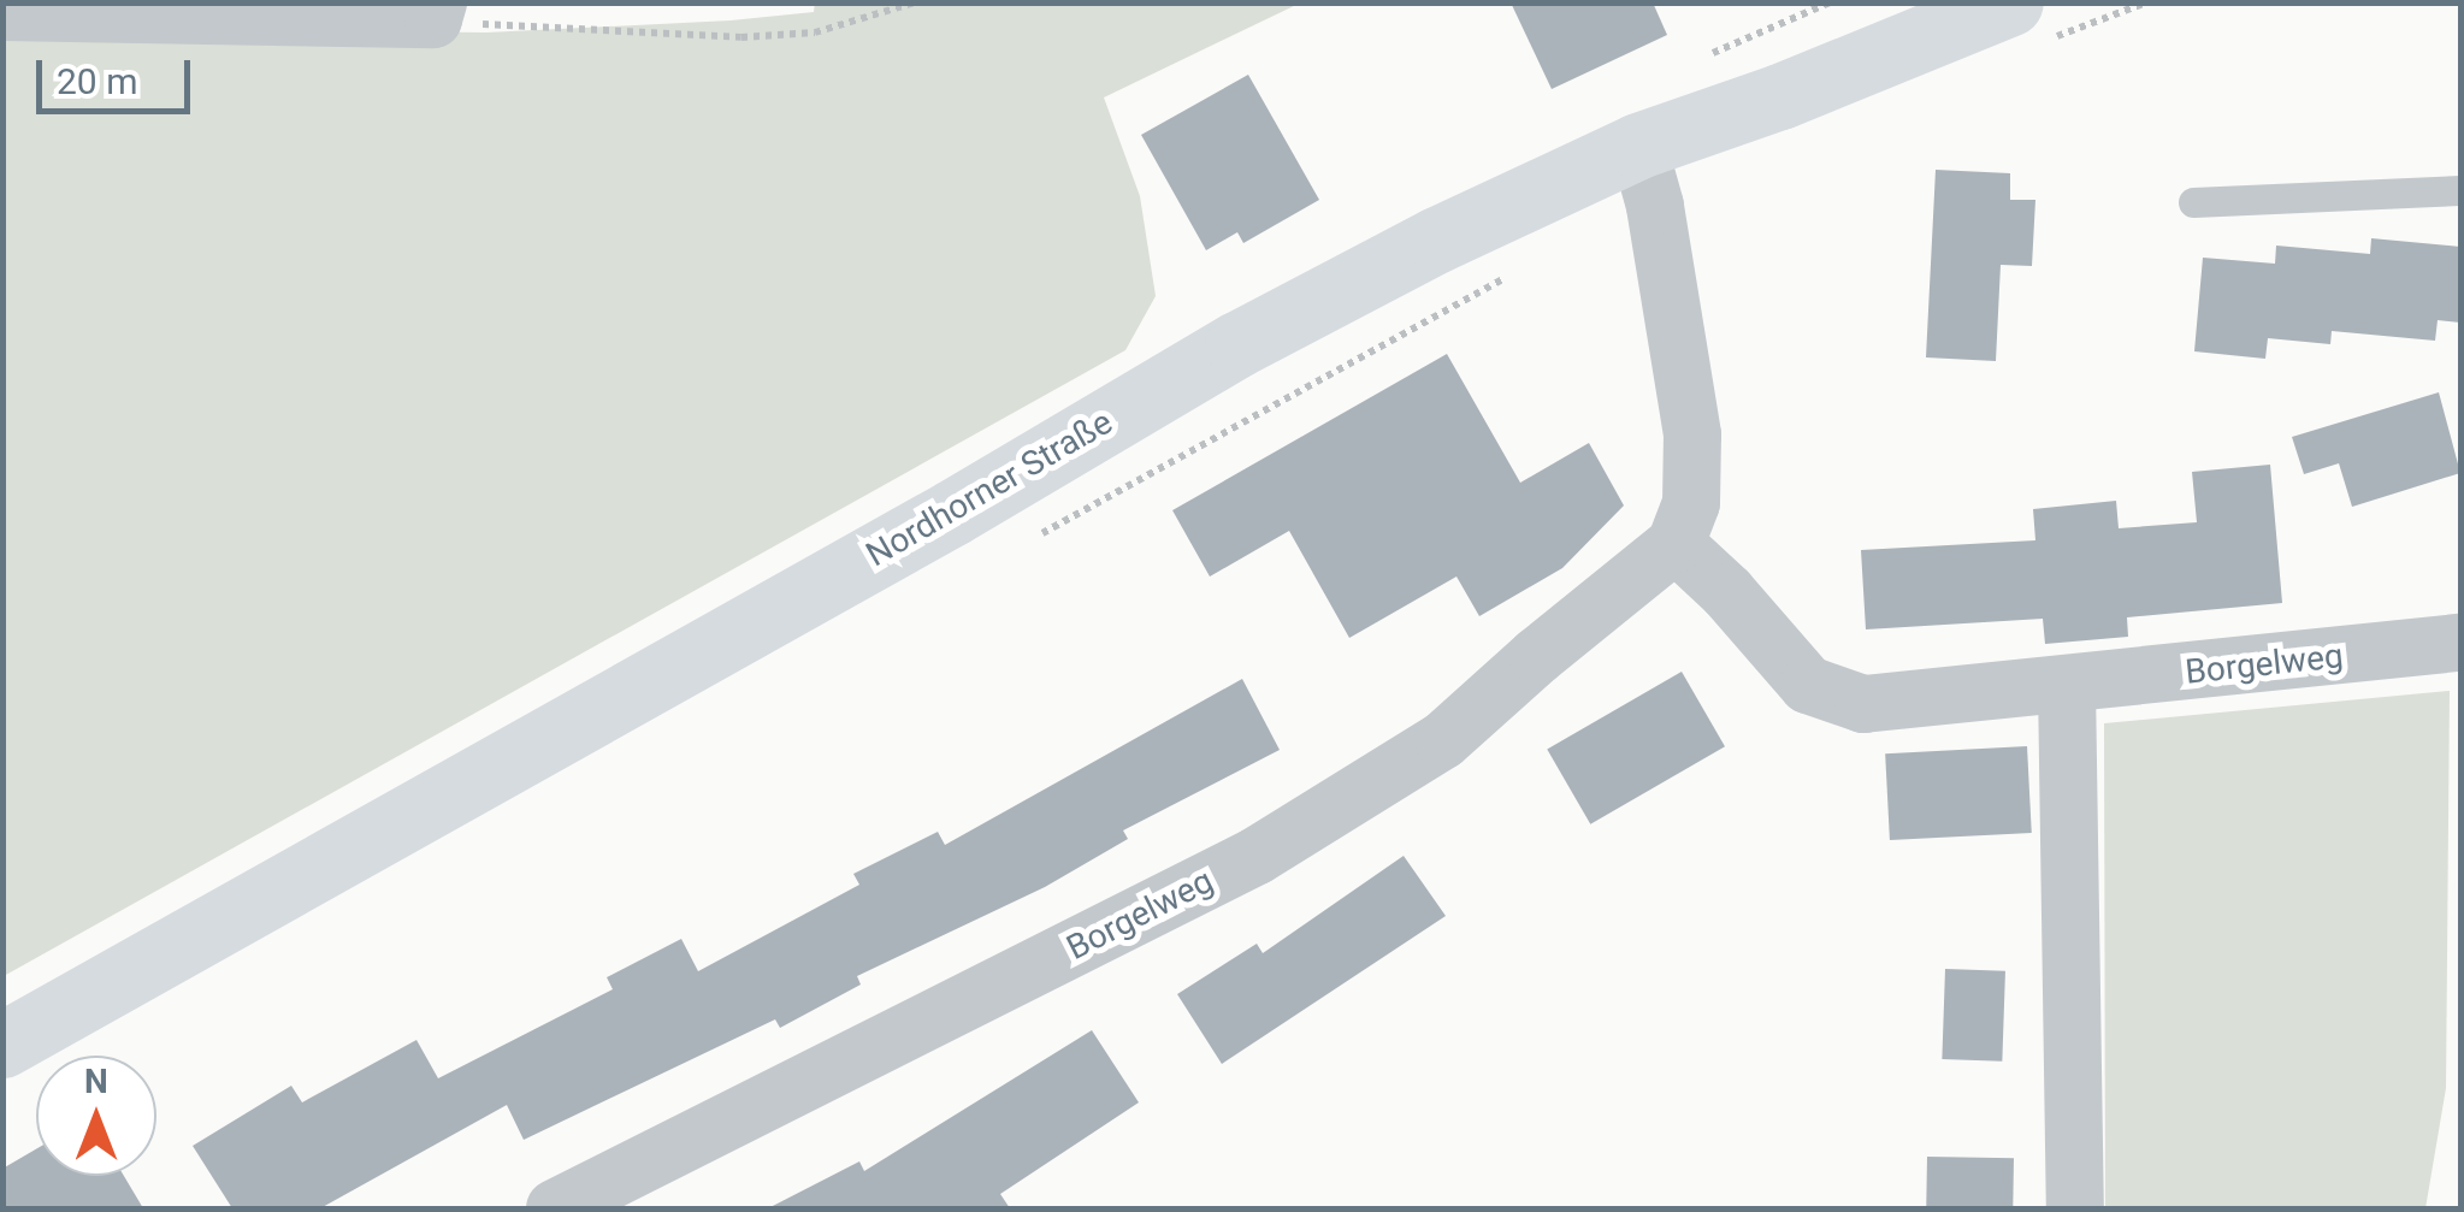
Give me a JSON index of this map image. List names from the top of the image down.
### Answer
{
  "streets": {
    "main road": ["Nordhorner Straße"],
    "street": ["Borgelweg"]
  },
  "scale_bar": "20 m",
  "north": "top"
}
